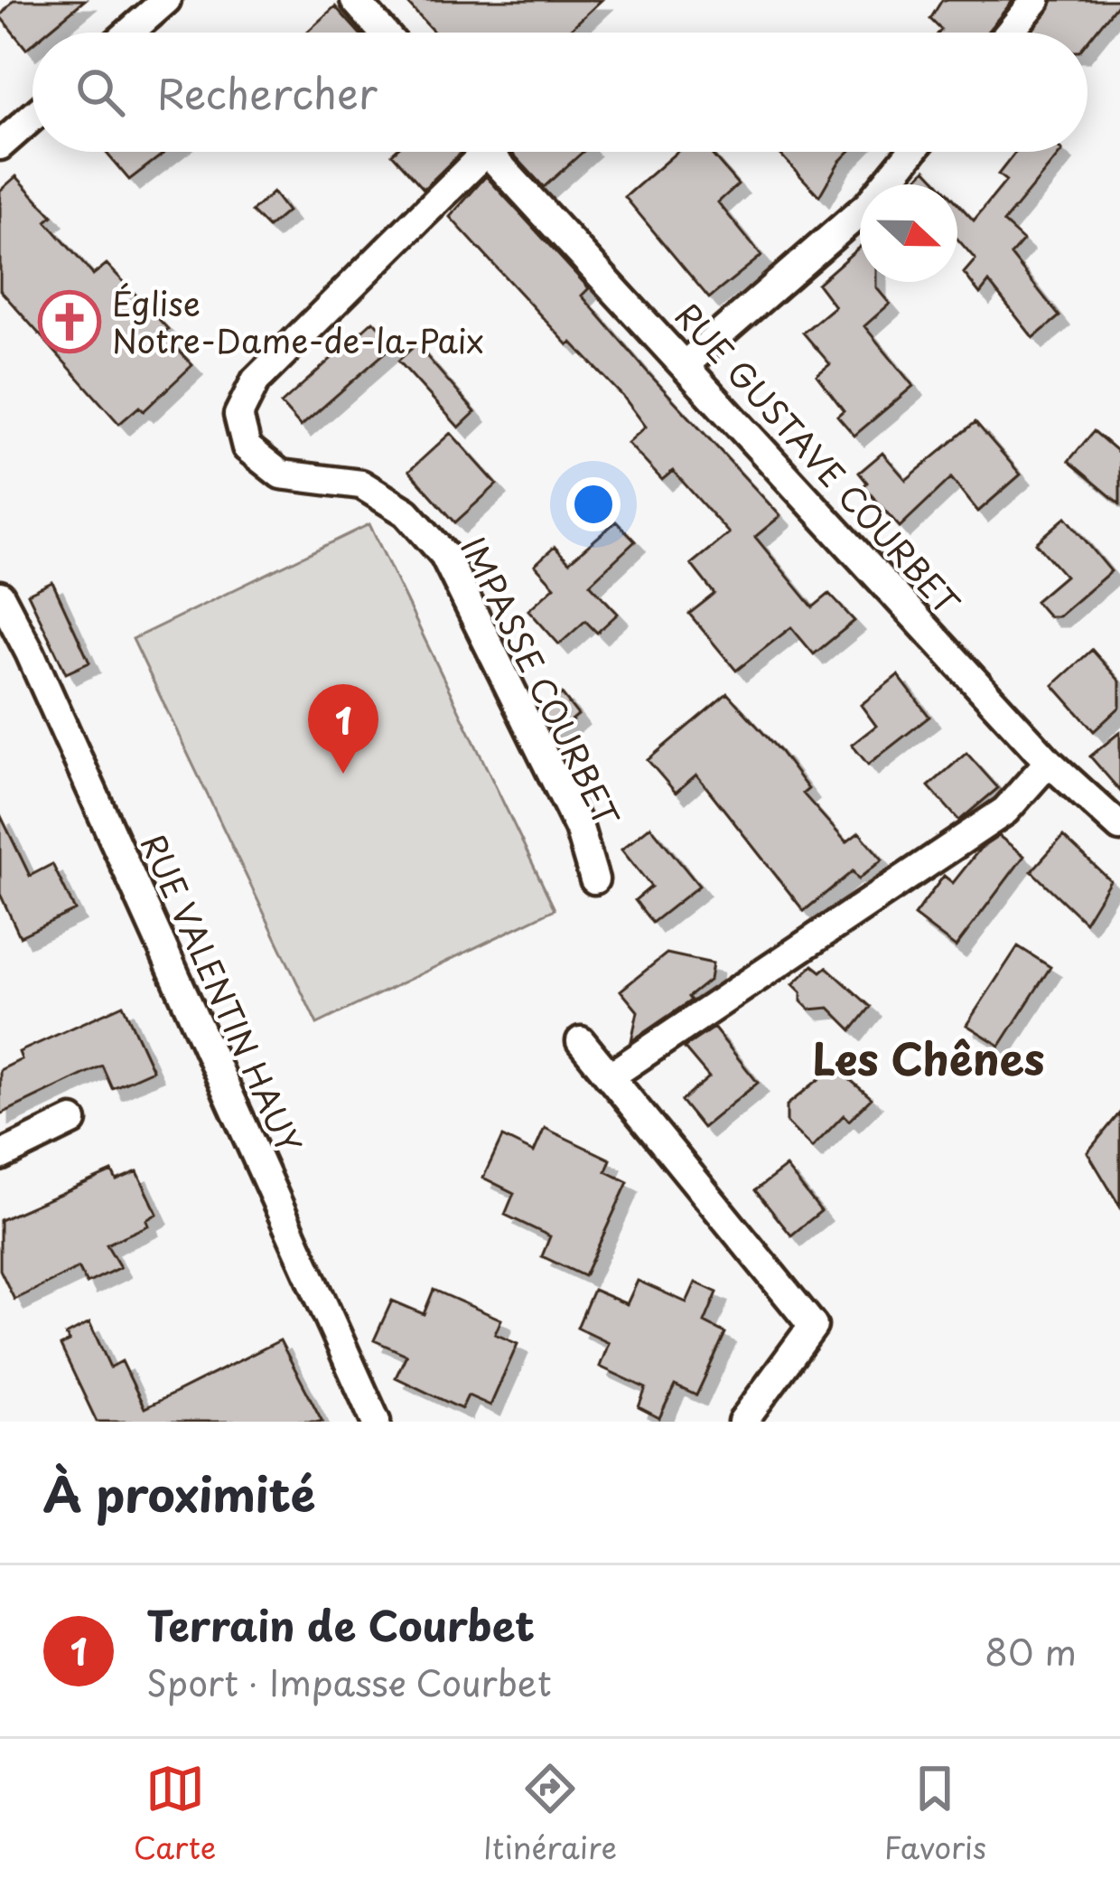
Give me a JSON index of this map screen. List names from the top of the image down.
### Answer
{
  "streets": {
    "street": ["RUE GUSTAVE COURBET", "IMPASSE COURBET", "RUE VALENTIN HAUY"]
  },
  "districts": ["Les Chênes"],
  "places": {
    "church": ["Église Notre-Dame-de-la-Paix"]
  },
  "north": "right",
  "page": {
    "search": "Rechercher",
    "pins": "1",
    "heading": "À proximité",
    "list": [
      {
        "mark": "1",
        "name": "Terrain de Courbet",
        "note": "Sport · Impasse Courbet",
        "value": "80 m"
      }
    ],
    "nav": ["Carte", "Itinéraire", "Favoris"]
  }
}
